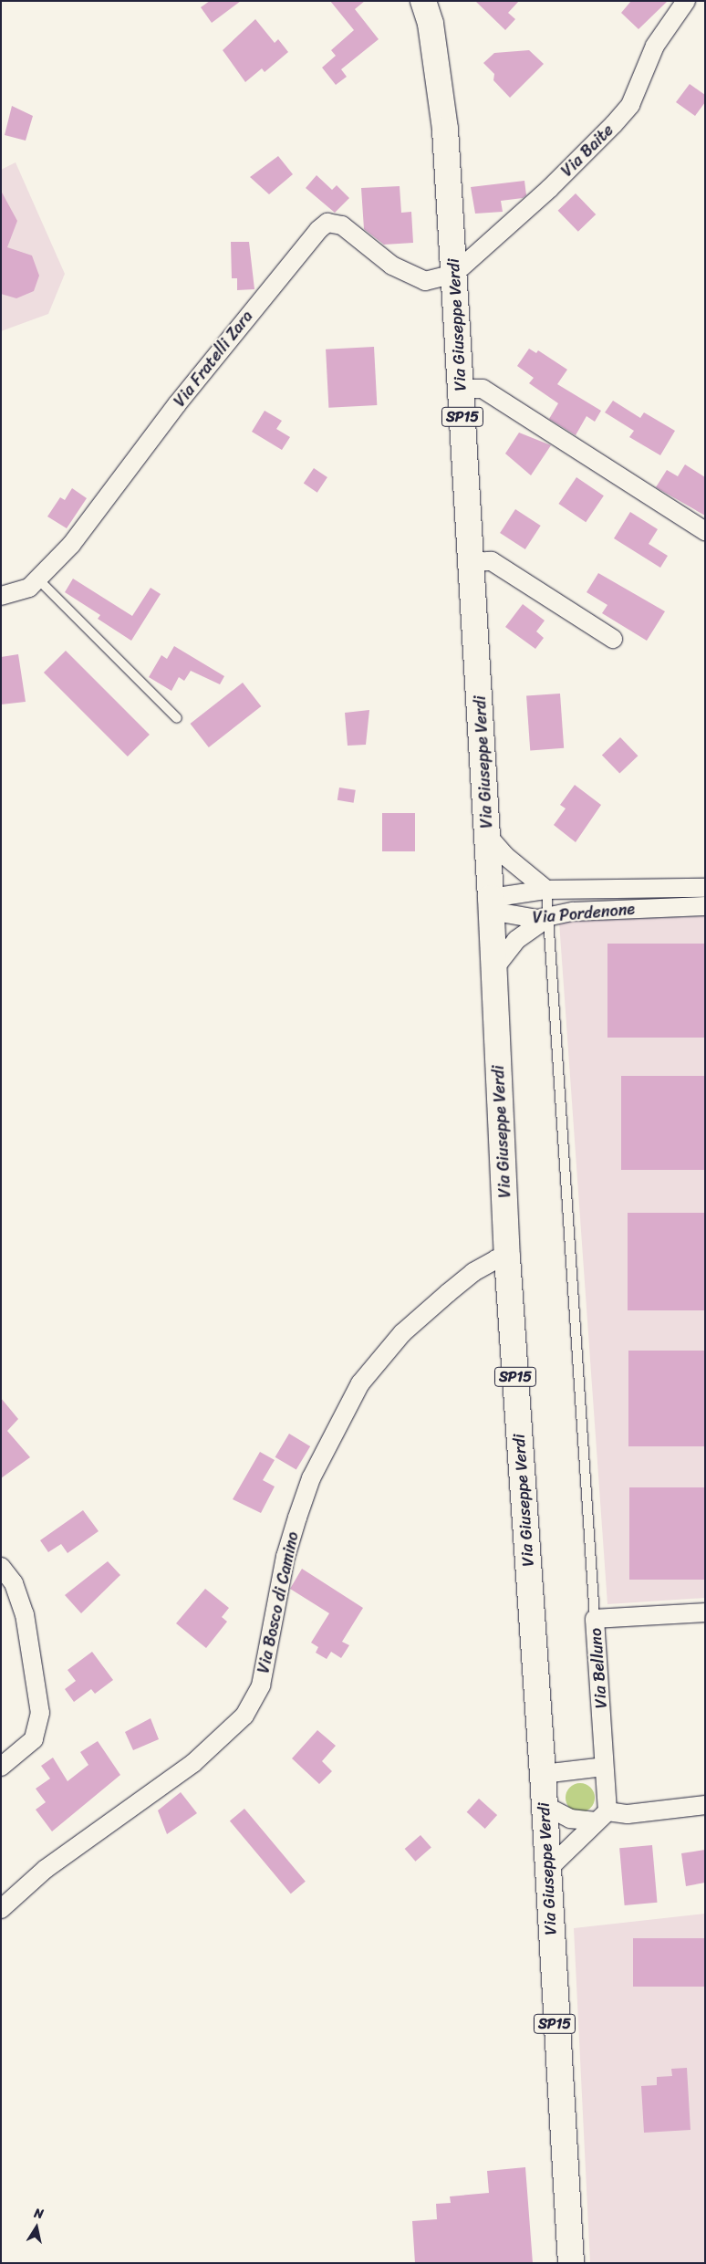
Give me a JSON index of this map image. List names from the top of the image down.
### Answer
{
  "streets": {
    "main road": ["Via Giuseppe Verdi", "SP15"],
    "street": [
      "Via Baite",
      "Via Fratelli Zara",
      "Via Pordenone",
      "Via Bosco di Camino",
      "Via Belluno"
    ]
  },
  "crossings": [
    ["Via Baite", "Via Giuseppe Verdi"],
    ["Via Baite", "Via Fratelli Zara"],
    ["Via Giuseppe Verdi", "Via Fratelli Zara"],
    ["Via Giuseppe Verdi", "Via Pordenone"],
    ["Via Giuseppe Verdi", "Via Bosco di Camino"]
  ],
  "north": "top"
}
